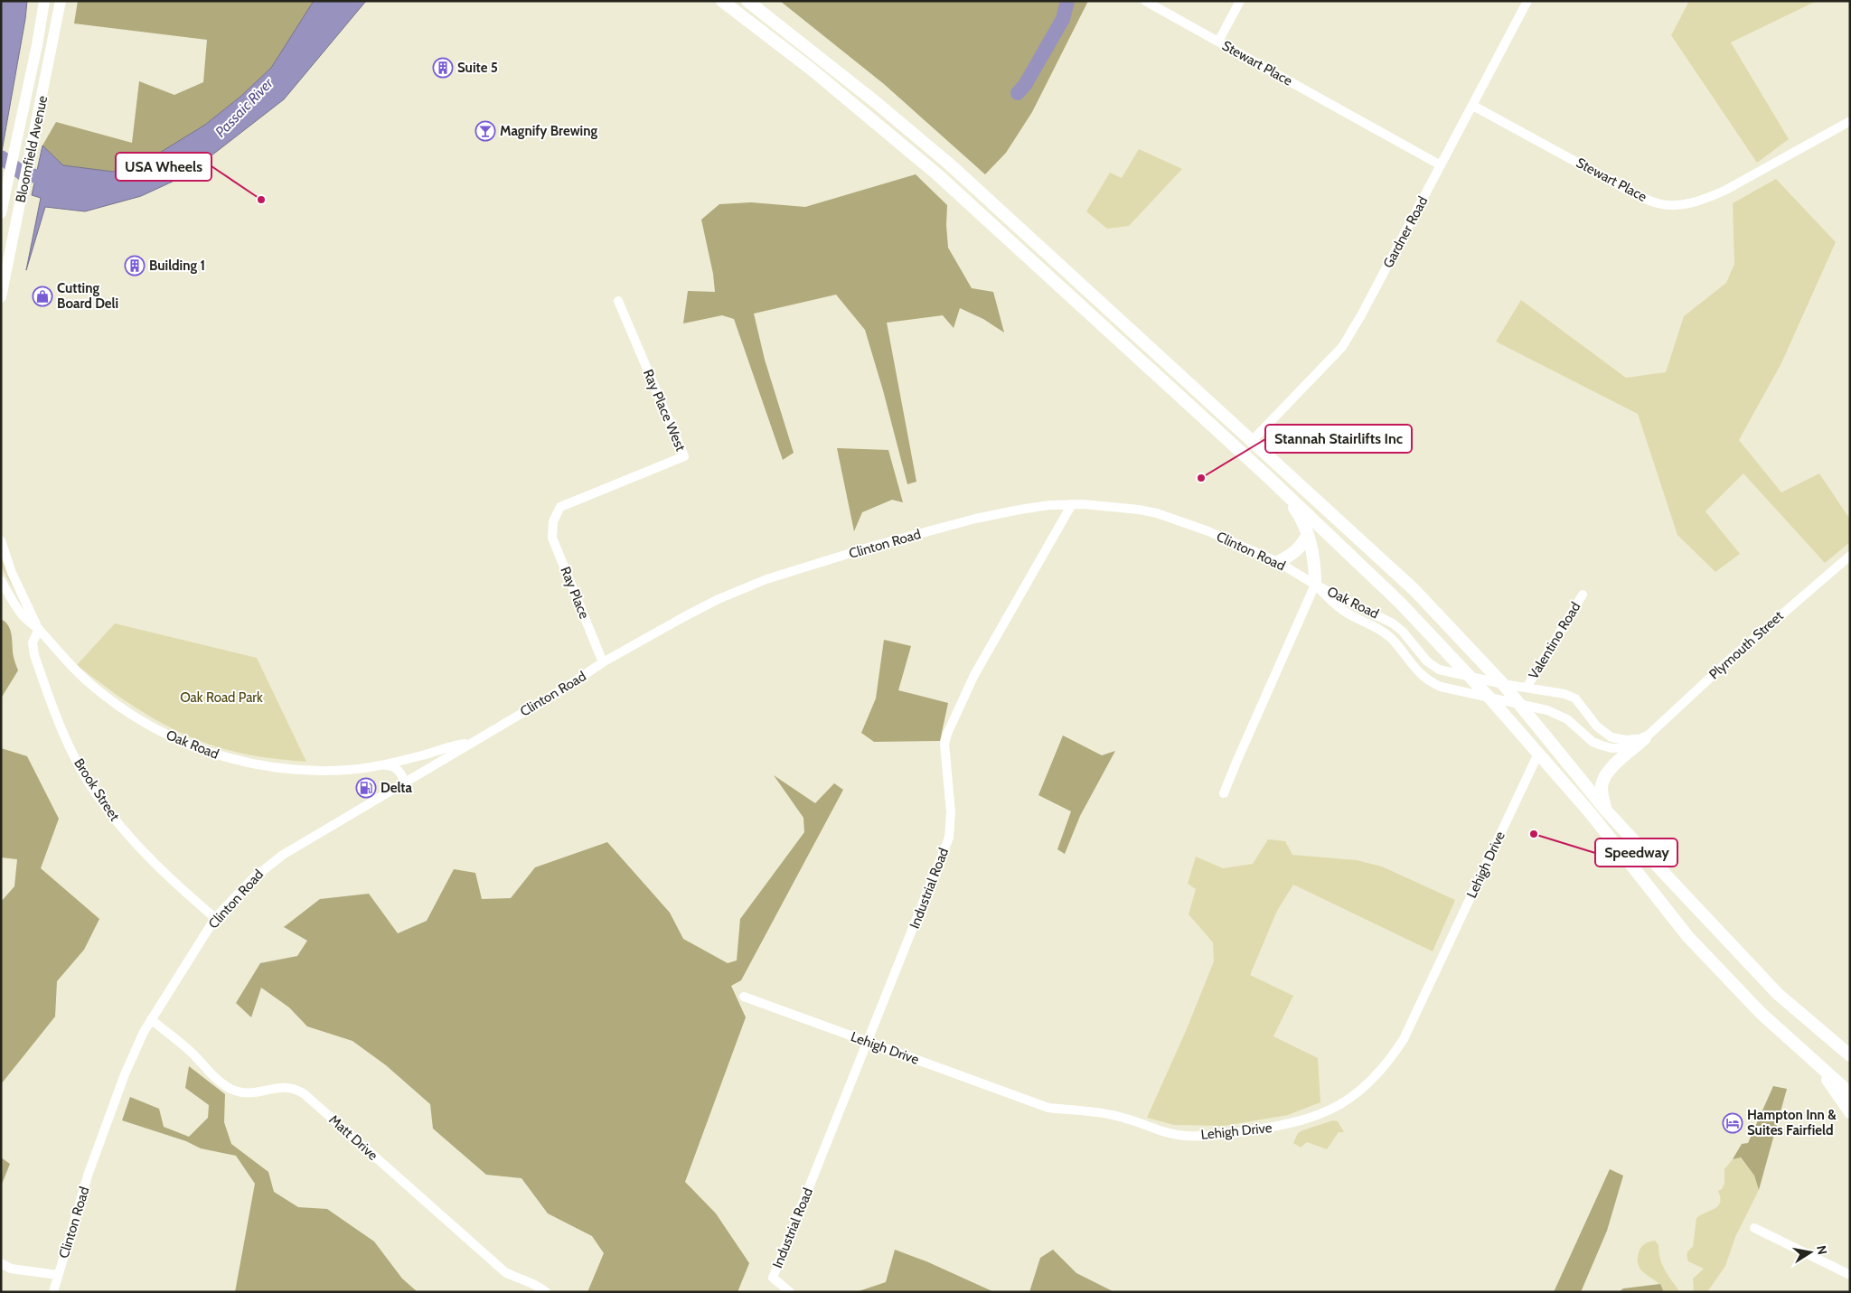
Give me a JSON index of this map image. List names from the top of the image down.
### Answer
{
  "streets": {
    "main road": ["Bloomfield Avenue"],
    "street": [
      "Stewart Place",
      "Gardner Road",
      "Ray Place West",
      "Clinton Road",
      "Ray Place",
      "Oak Road",
      "Valentino Road",
      "Plymouth Street",
      "Brook Street",
      "Lehigh Drive",
      "Industrial Road",
      "Matt Drive"
    ]
  },
  "crossings": [
    ["Stewart Place", "Gardner Road"],
    ["Ray Place West", "Ray Place"],
    ["Clinton Road", "Ray Place"],
    ["Clinton Road", "Oak Road"],
    ["Clinton Road", "Brook Street"],
    ["Clinton Road", "Industrial Road"],
    ["Clinton Road", "Matt Drive"],
    ["Oak Road", "Plymouth Street"],
    ["Oak Road", "Brook Street"],
    ["Lehigh Drive", "Industrial Road"]
  ],
  "water": ["Passaic River"],
  "parks": ["Oak Road Park"],
  "places": {
    "building": ["Suite 5", "Building 1"],
    "bar": ["Magnify Brewing"],
    "other": ["USA Wheels", "Stannah Stairlifts Inc", "Speedway"],
    "shop": ["Cutting Board Deli"],
    "fuel station": ["Delta"],
    "hotel": ["Hampton Inn & Suites Fairfield"]
  },
  "north": "right"
}
